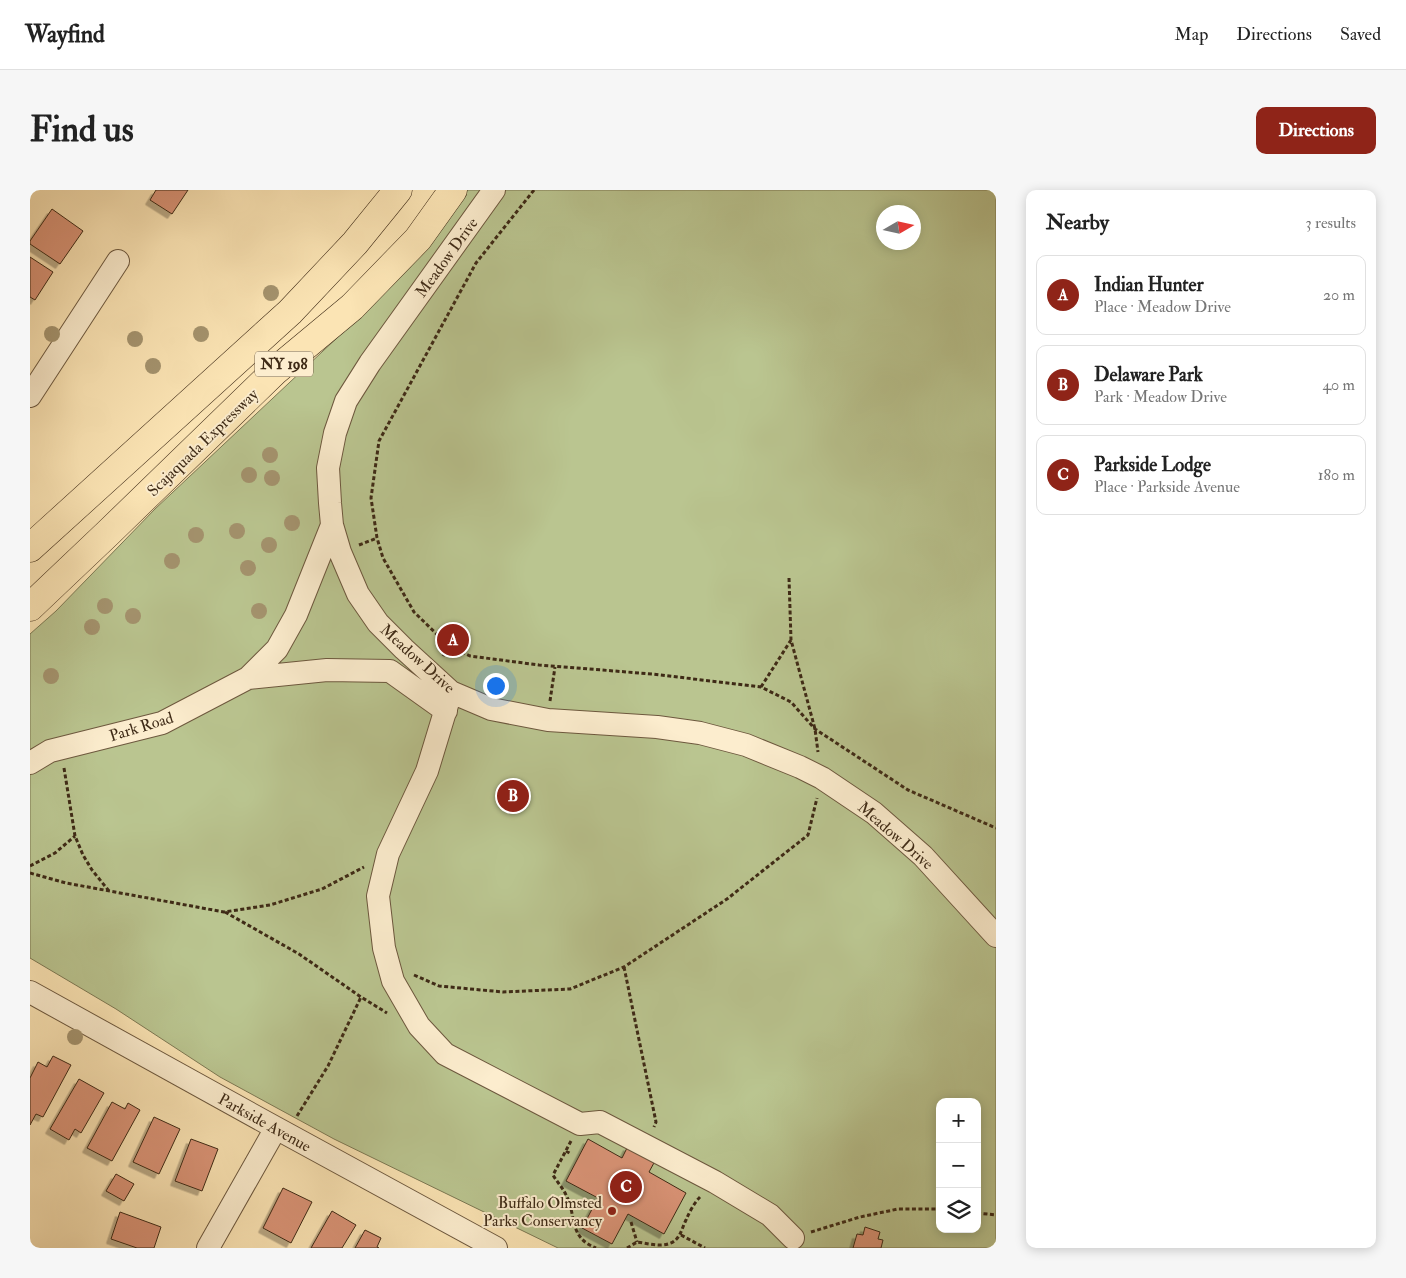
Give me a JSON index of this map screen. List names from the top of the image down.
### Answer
{
  "streets": {
    "highway": ["NY 198", "Scajaquada Expressway"],
    "street": ["Meadow Drive", "Park Road", "Parkside Avenue"]
  },
  "crossings": [
    ["Meadow Drive", "Park Road"]
  ],
  "places": ["Buffalo Olmsted Parks Conservancy"],
  "north": "right",
  "page": {
    "header": "Wayfind",
    "nav": ["Map", "Directions", "Saved"],
    "buttons": "Directions",
    "title": "Find us",
    "heading": ["Nearby", "3 results"],
    "list": [
      {
        "mark": "A",
        "name": "Indian Hunter",
        "note": "Place · Meadow Drive",
        "value": "20 m"
      },
      {
        "mark": "B",
        "name": "Delaware Park",
        "note": "Park · Meadow Drive",
        "value": "40 m"
      },
      {
        "mark": "C",
        "name": "Parkside Lodge",
        "note": "Place · Parkside Avenue",
        "value": "180 m"
      }
    ],
    "pins": ["A", "B", "C"],
    "map_buttons": ["+", "−"]
  }
}
